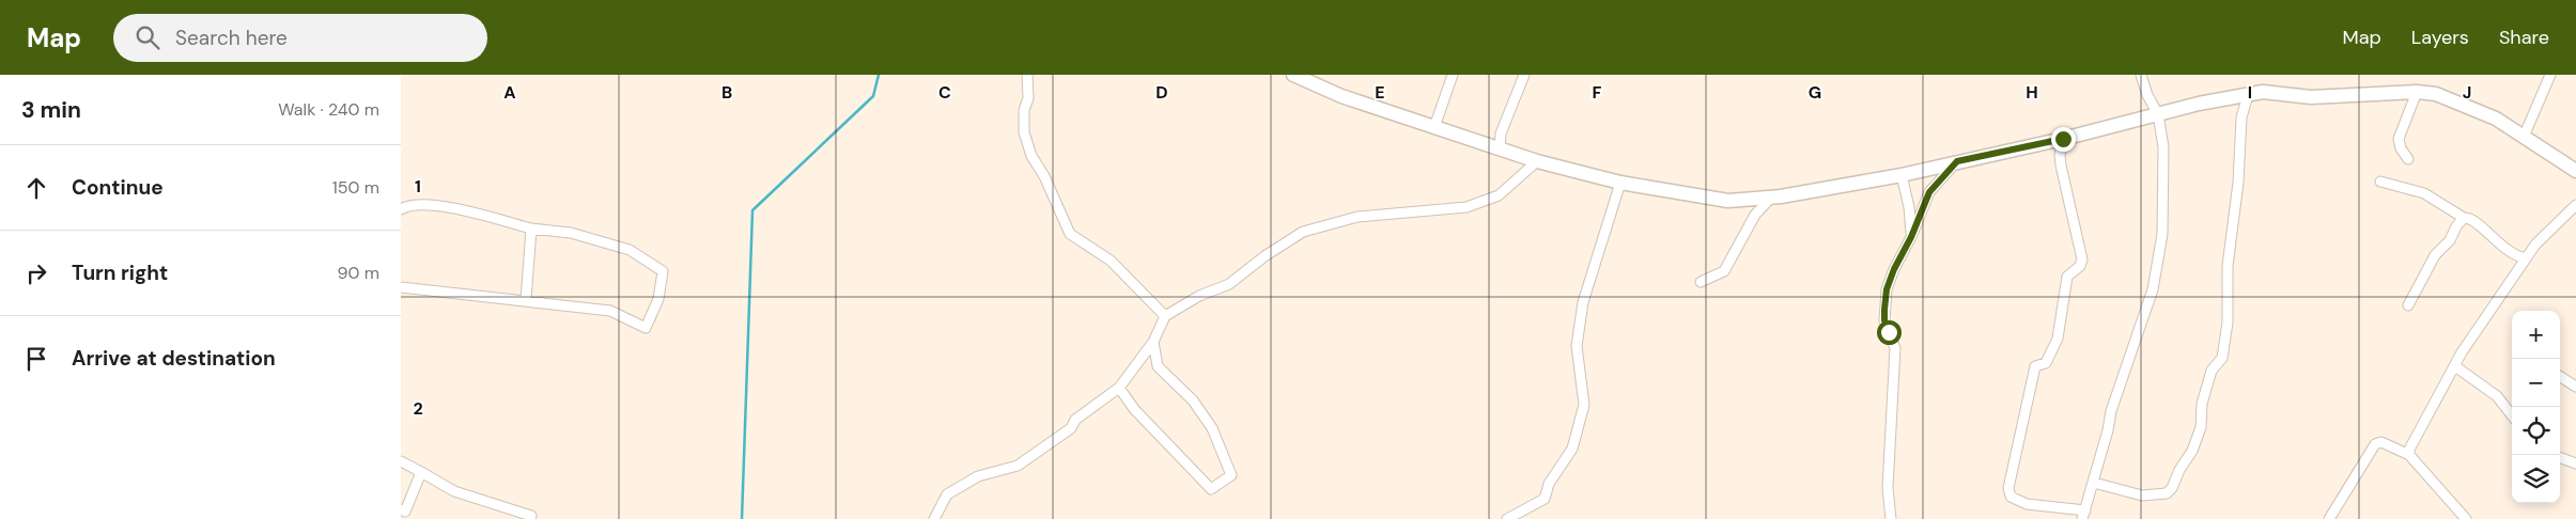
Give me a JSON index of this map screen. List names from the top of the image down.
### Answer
{
  "page": {
    "header": "Map",
    "search": "Search here",
    "nav": ["Map", "Layers", "Share"],
    "heading": ["3 min", "Walk · 240 m"],
    "list": [
      ["Continue", "150 m"],
      ["Turn right", "90 m"],
      "Arrive at destination"
    ],
    "map_buttons": ["+", "−"]
  },
  "grid": {
    "columns": [
      "A",
      "B",
      "C",
      "D",
      "E",
      "F",
      "G",
      "H",
      "I",
      "J"
    ],
    "rows": ["1", "2"]
  }
}
